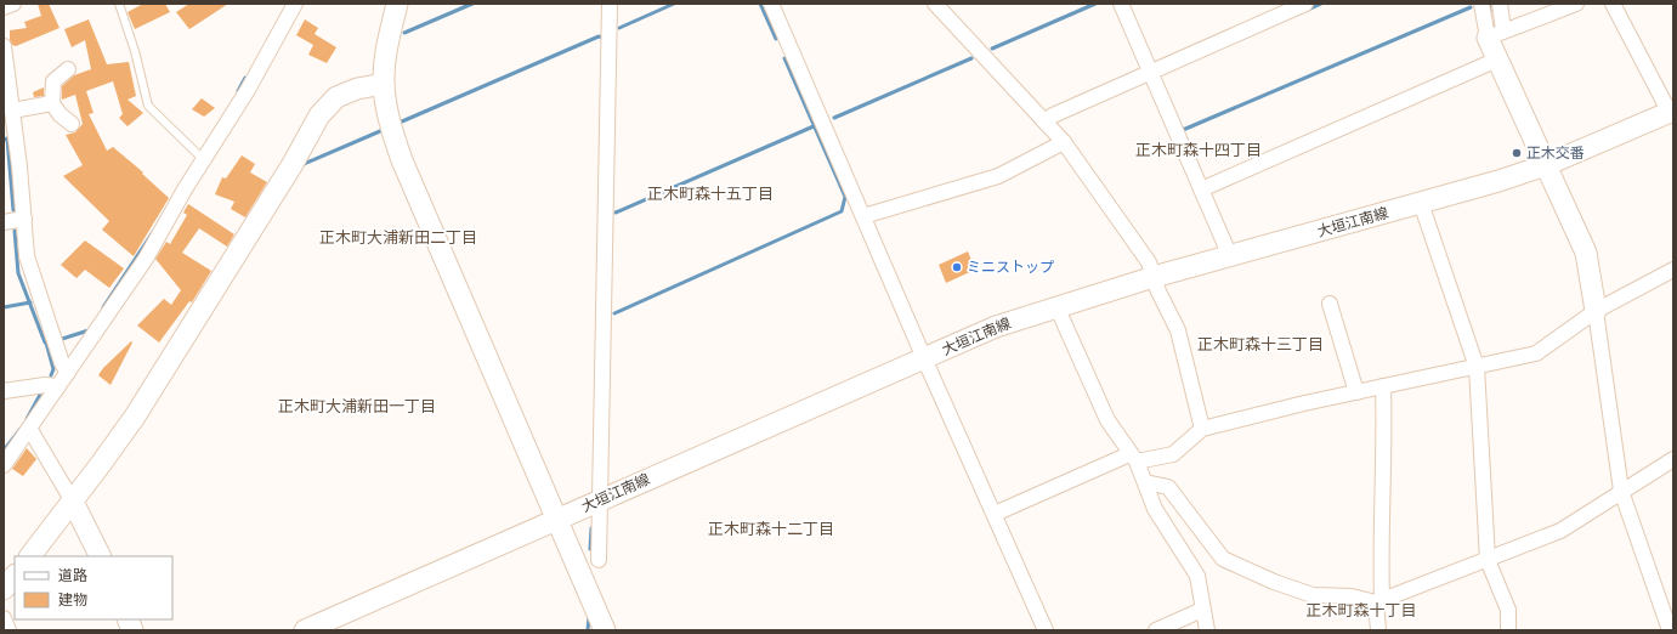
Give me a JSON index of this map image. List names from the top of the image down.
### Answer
{
  "streets": {
    "street": ["大垣江南線"]
  },
  "districts": [
    "正木町森十四丁目",
    "正木町森十五丁目",
    "正木町大浦新田二丁目",
    "正木町森十三丁目",
    "正木町大浦新田一丁目",
    "正木町森十二丁目",
    "正木町森十丁目"
  ],
  "places": ["正木交番", "ミニストップ"],
  "legend": ["道路", "建物"]
}
